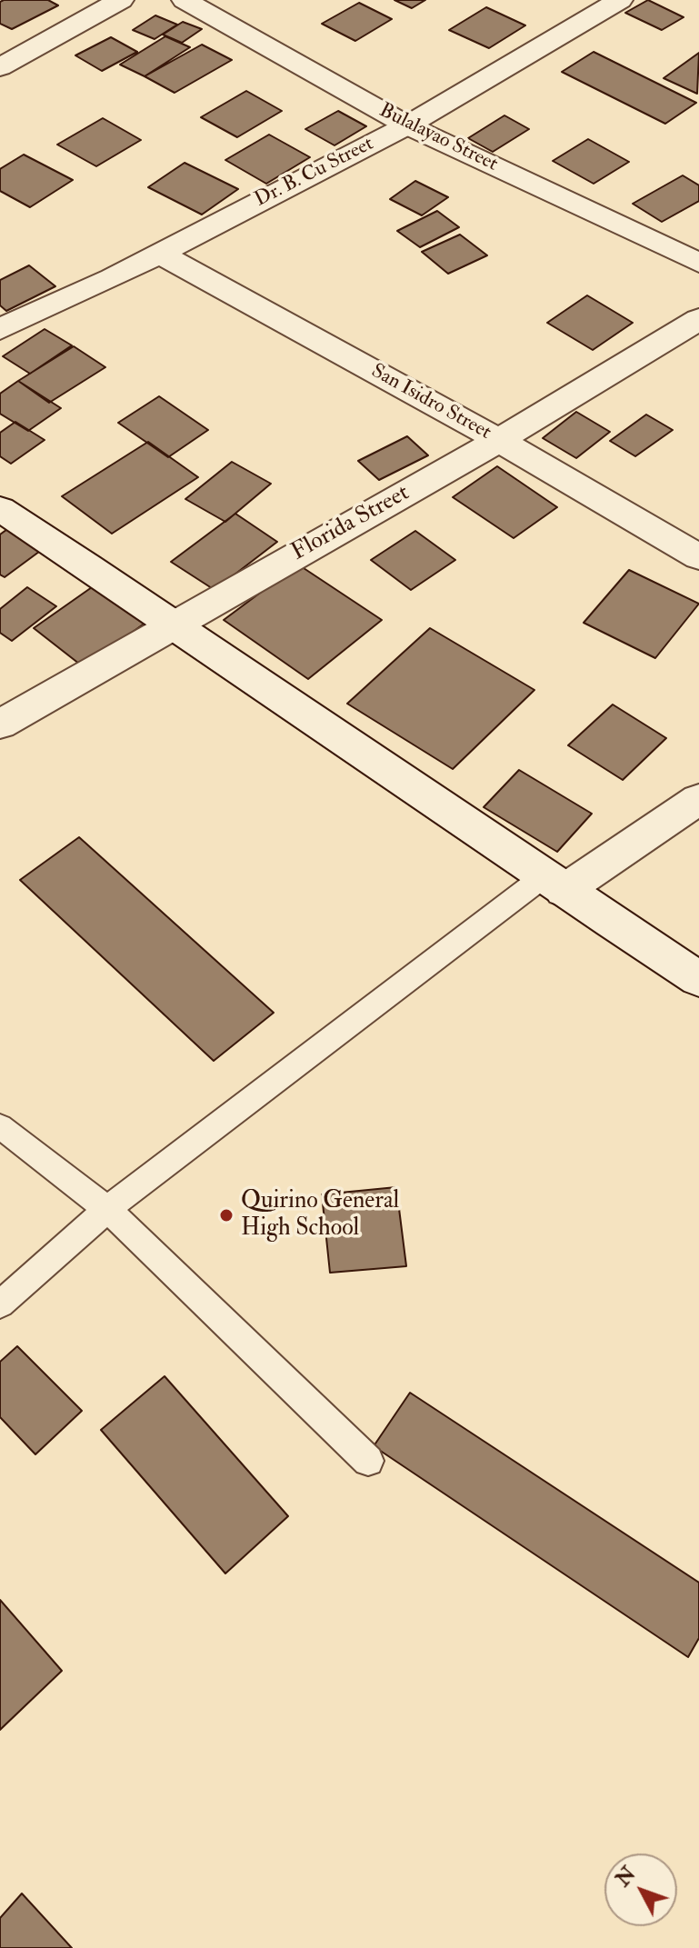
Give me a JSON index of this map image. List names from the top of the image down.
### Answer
{
  "streets": {
    "street": [
      "Bulalayao Street",
      "Dr. B. Cu Street",
      "San Isidro Street",
      "Florida Street"
    ]
  },
  "crossings": [
    ["Bulalayao Street", "Dr. B. Cu Street"],
    ["Dr. B. Cu Street", "San Isidro Street"],
    ["San Isidro Street", "Florida Street"]
  ],
  "places": ["Quirino General High School"],
  "north": "top left"
}
